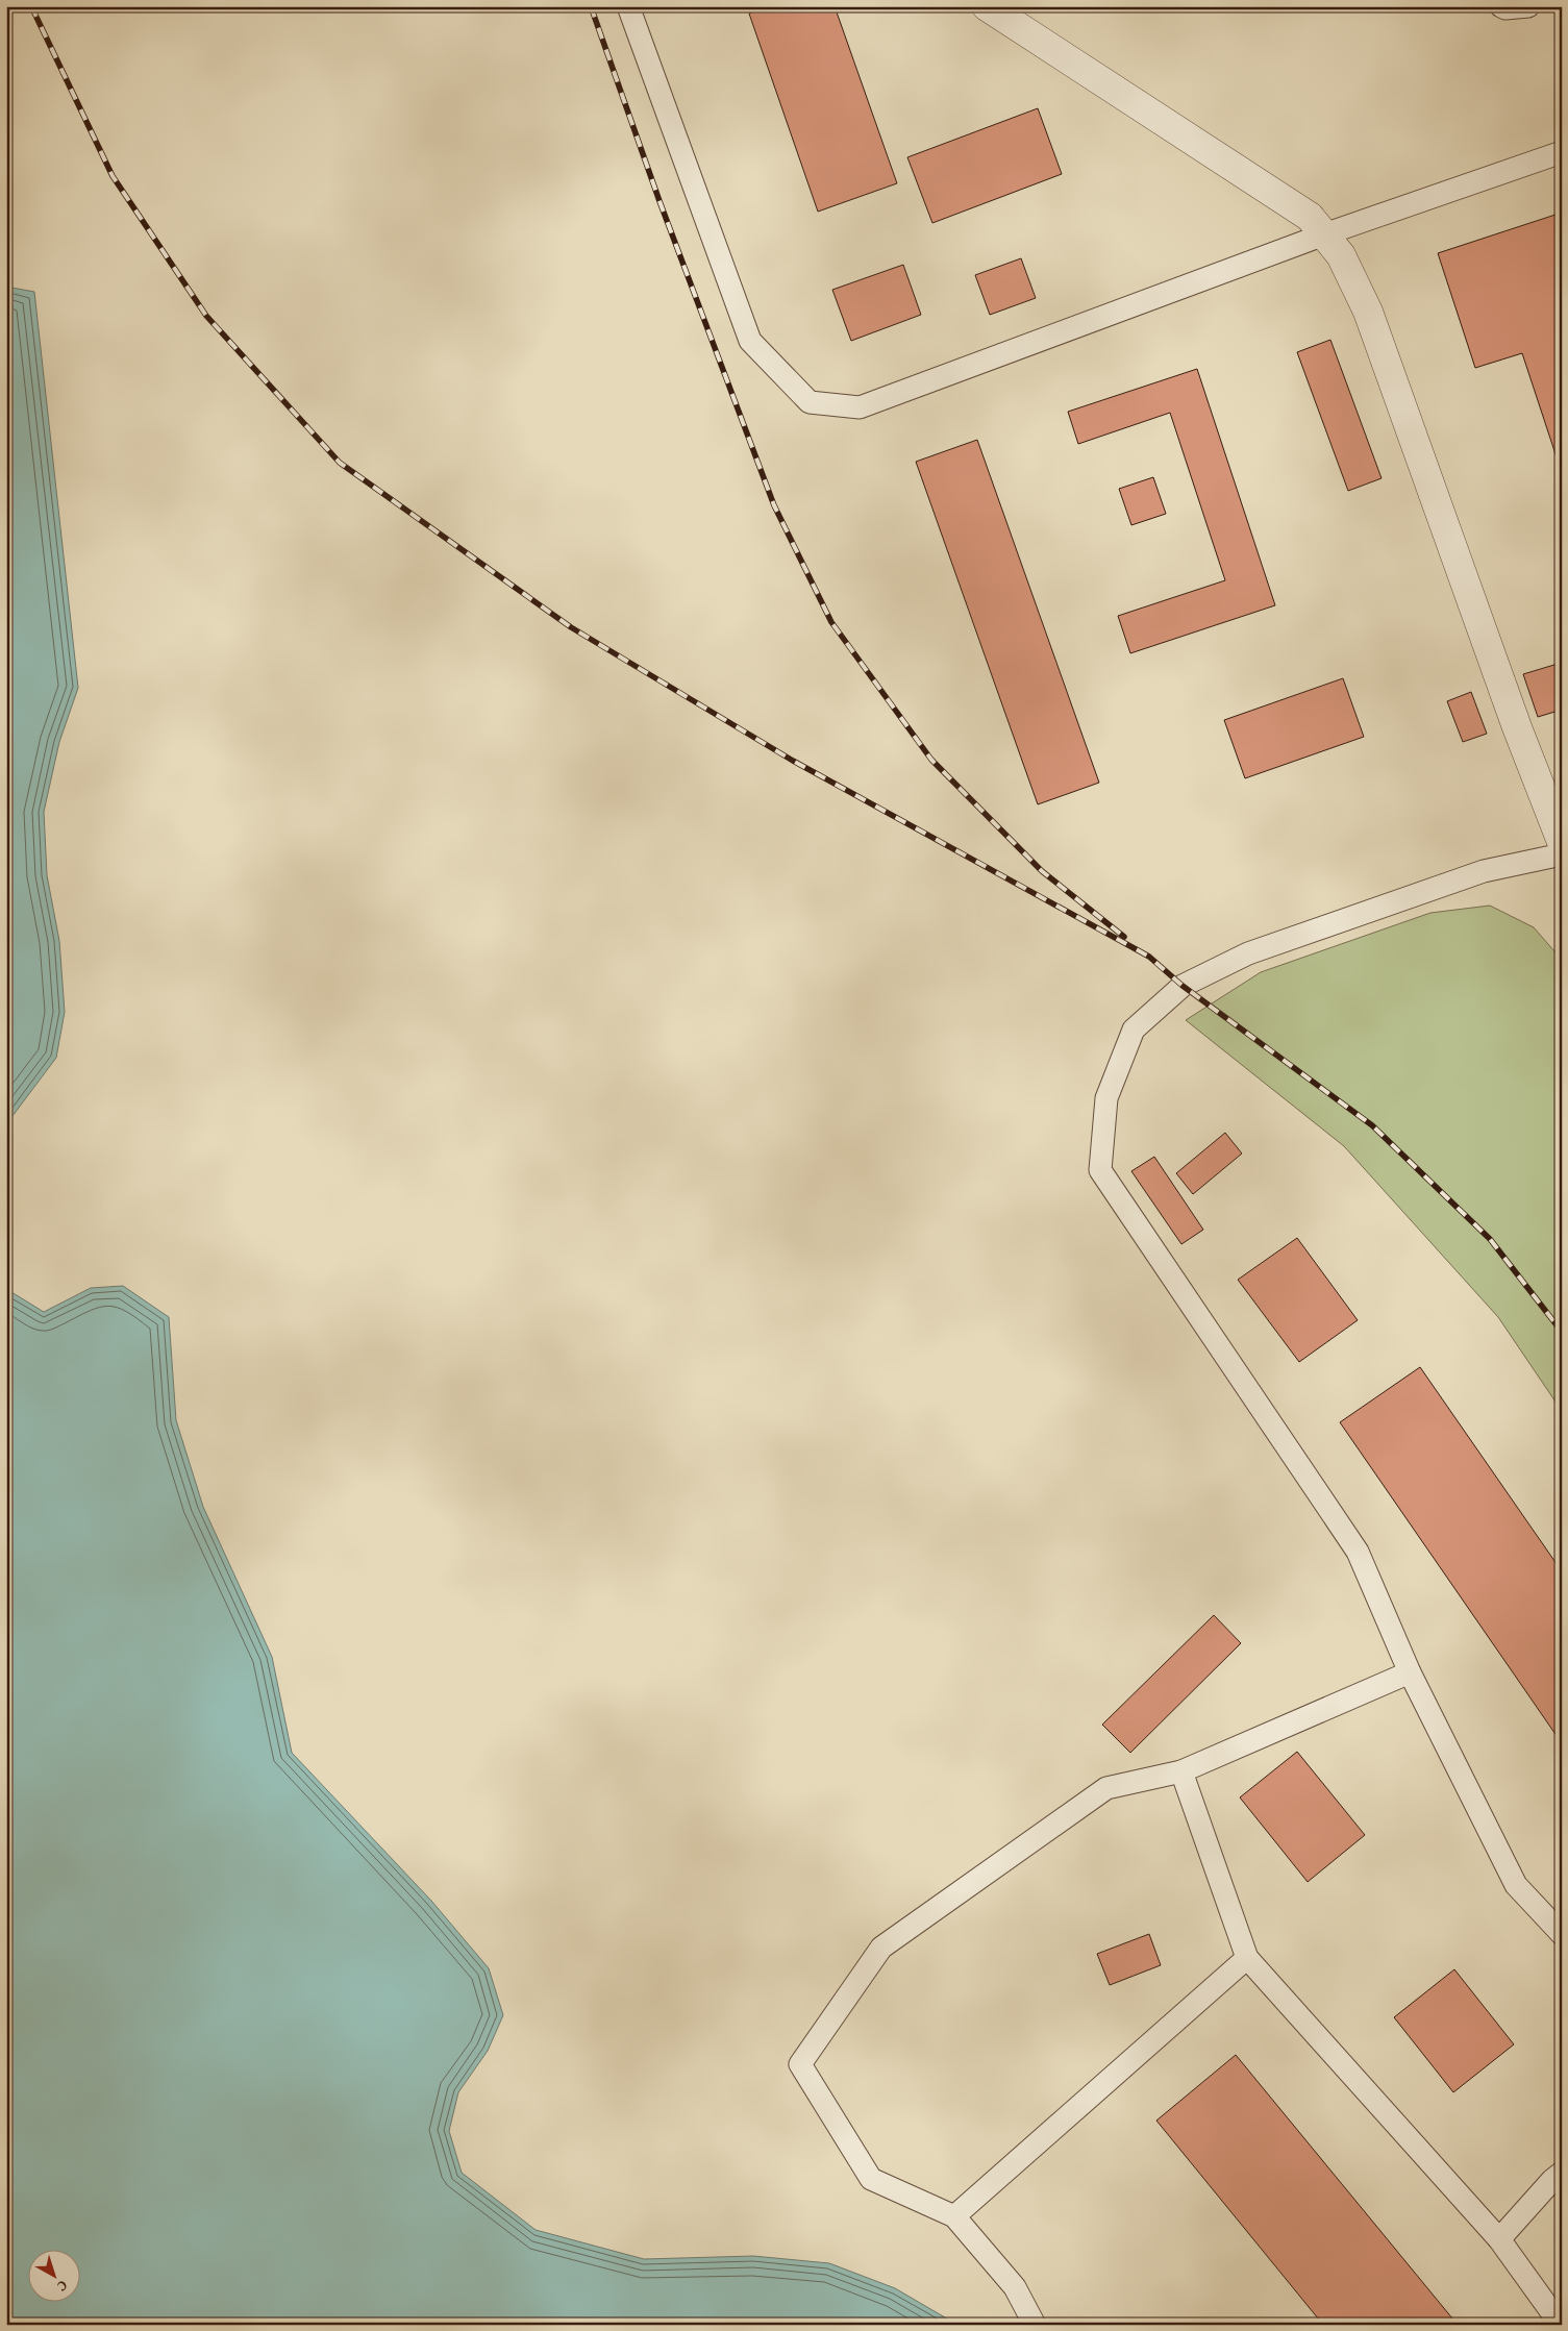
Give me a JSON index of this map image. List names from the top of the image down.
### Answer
{
  "north": "bottom right"
}
